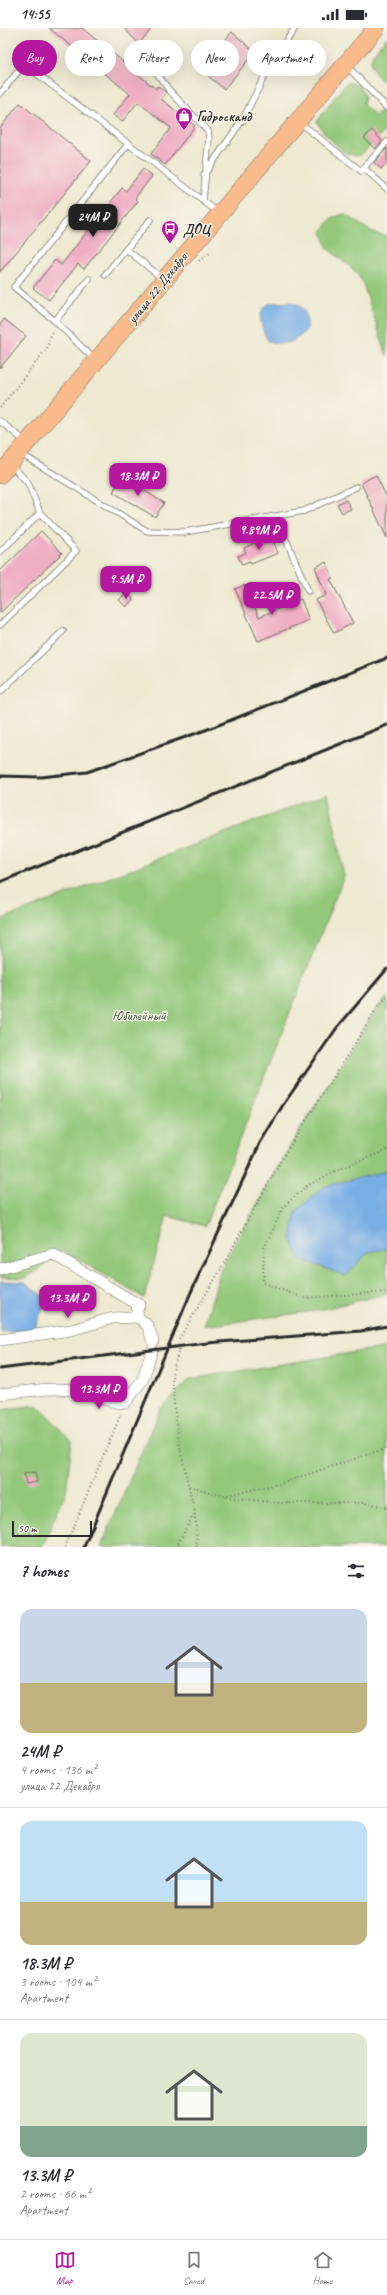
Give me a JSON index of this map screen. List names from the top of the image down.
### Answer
{
  "streets": {
    "main road": ["улица 22 Декабря"]
  },
  "parks": ["Юбилейный"],
  "places": {
    "shop": ["Гидросканд"],
    "bus stop": ["ДОЦ"]
  },
  "scale_bar": "50 m",
  "page": {
    "status": "14:55",
    "chip": [
      "Buy",
      "Rent",
      "Filters",
      "New",
      "Apartment"
    ],
    "price": [
      "24M ₽",
      "18.3M ₽",
      "9.89M ₽",
      "9.5M ₽",
      "22.5M ₽",
      "13.3M ₽",
      "13.3M ₽"
    ],
    "scale": "50 m",
    "heading": "7 homes",
    "list": [
      {
        "name": "24M ₽",
        "note": "4 rooms · 136 m² · улица 22 Декабря"
      },
      {
        "name": "18.3M ₽",
        "note": "3 rooms · 104 m² · Apartment"
      },
      {
        "name": "13.3M ₽",
        "note": "2 rooms · 66 m² · Apartment"
      }
    ],
    "tabs": ["Map", "Saved", "Home"]
  }
}
